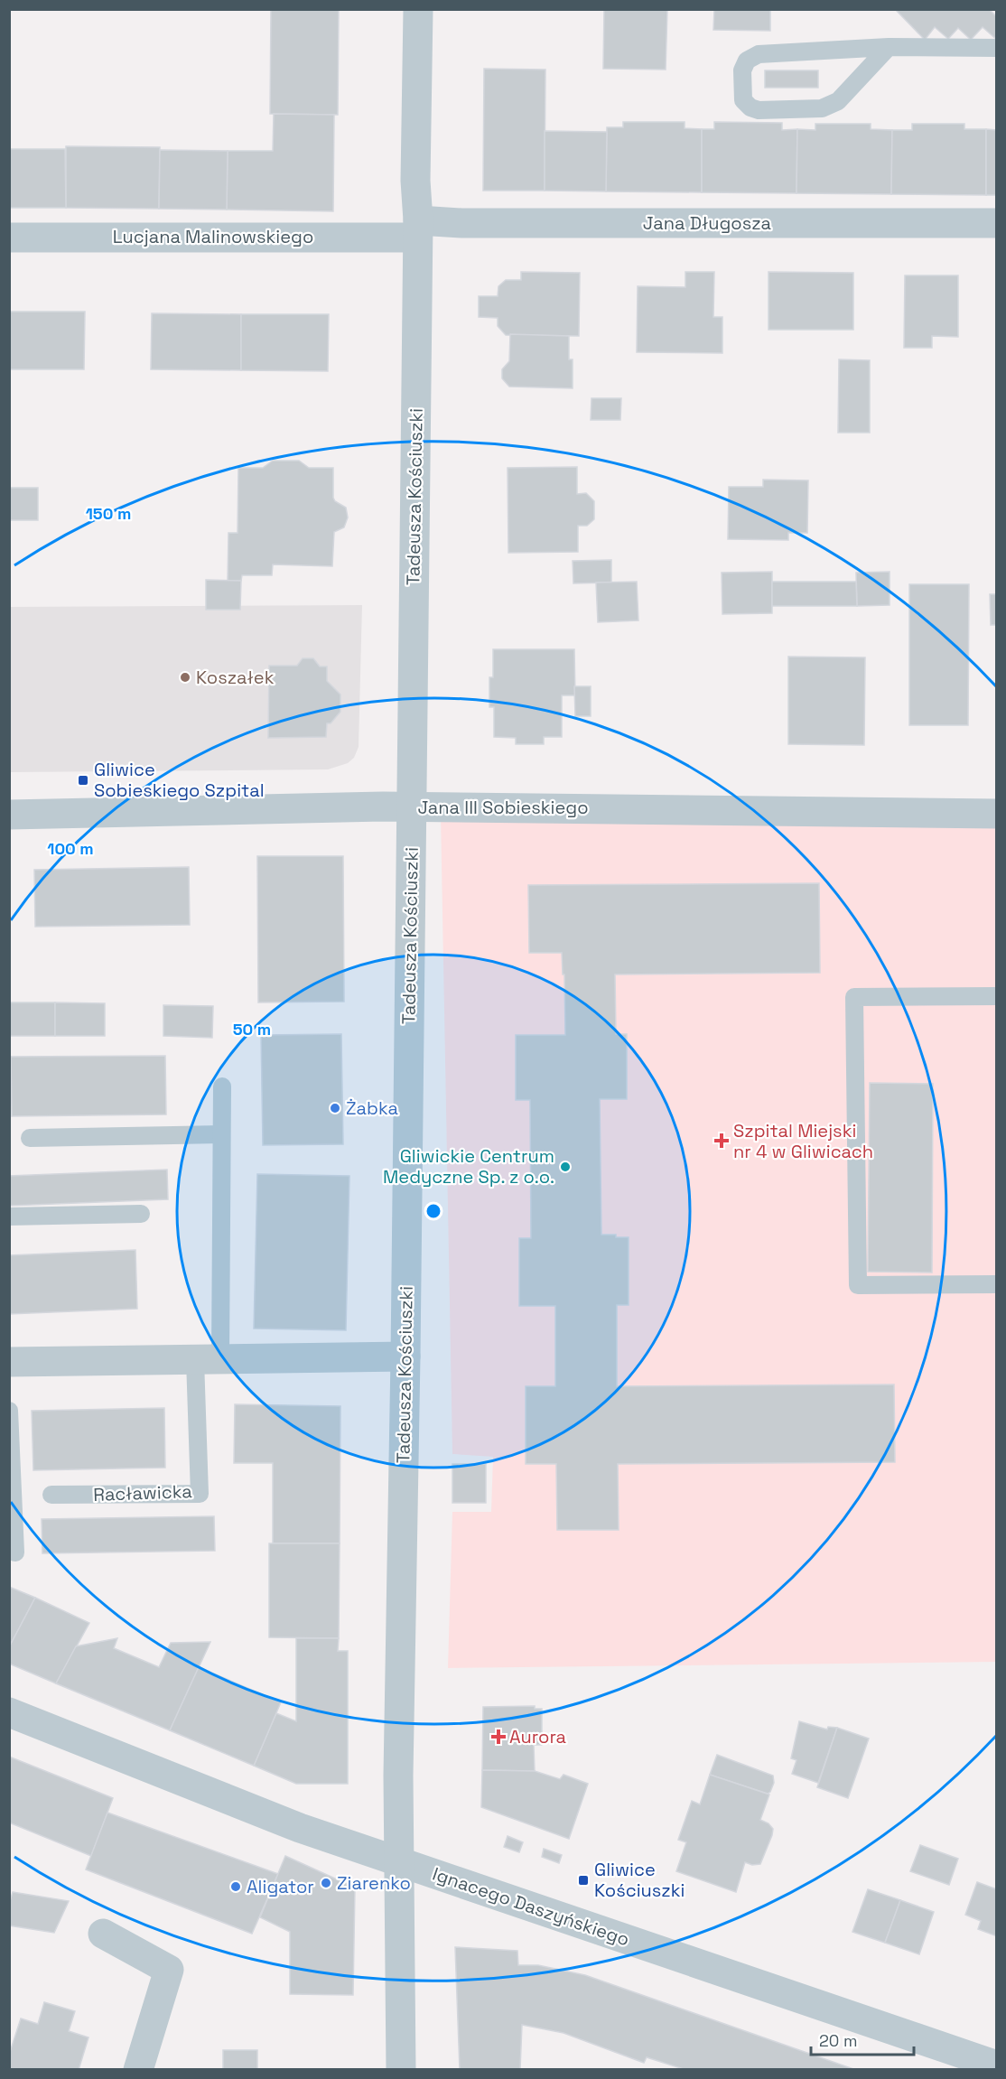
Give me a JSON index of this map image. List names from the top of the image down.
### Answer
{
  "streets": {
    "street": [
      "Jana Długosza",
      "Lucjana Malinowskiego",
      "Tadeusza Kościuszki",
      "Jana III Sobieskiego",
      "Ignacego Daszyńskiego"
    ],
    "lane": ["Racławicka"]
  },
  "crossings": [
    ["Jana Długosza", "Lucjana Malinowskiego"],
    ["Jana Długosza", "Tadeusza Kościuszki"],
    ["Lucjana Malinowskiego", "Tadeusza Kościuszki"],
    ["Tadeusza Kościuszki", "Jana III Sobieskiego"],
    ["Tadeusza Kościuszki", "Ignacego Daszyńskiego"]
  ],
  "places": {
    "other": [
      "Koszałek",
      "Żabka",
      "Gliwickie Centrum Medyczne Sp. z o.o.",
      "Ziarenko",
      "Aligator"
    ],
    "transit": ["Gliwice Sobieskiego Szpital", "Gliwice Kościuszki"],
    "health": ["Szpital Miejski nr 4 w Gliwicach", "Aurora"]
  },
  "scale_bar": "20 m",
  "rings": ["150 m", "100 m", "50 m"]
}
